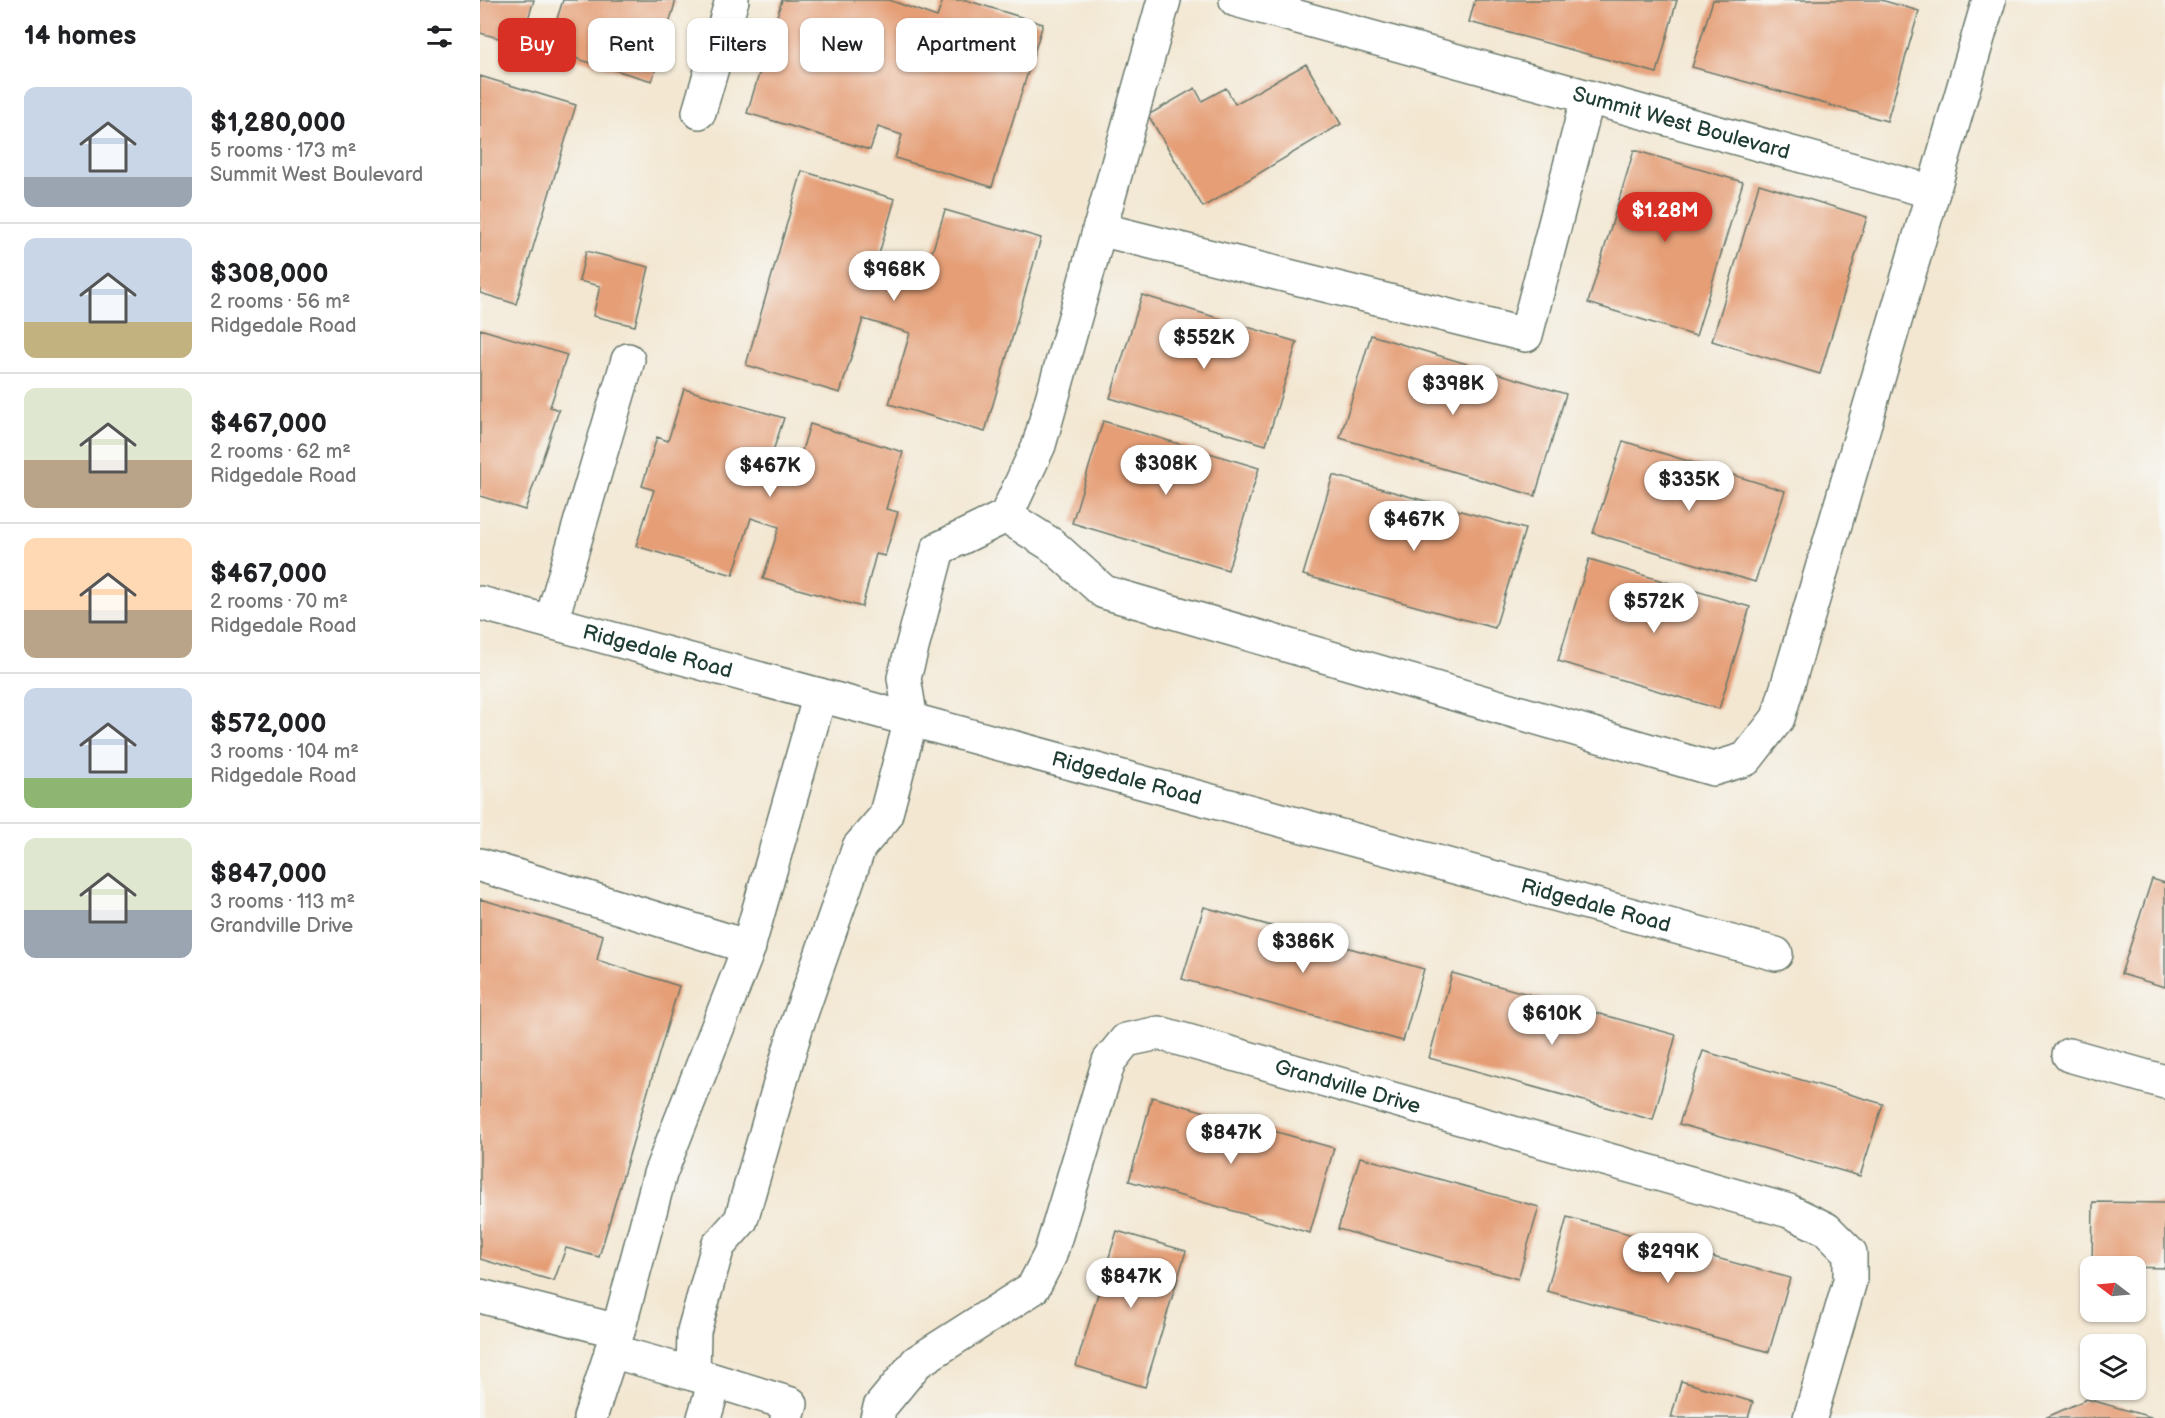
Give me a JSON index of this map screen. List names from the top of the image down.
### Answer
{
  "streets": {
    "street": ["Summit West Boulevard", "Ridgedale Road", "Grandville Drive"]
  },
  "north": "left",
  "page": {
    "heading": "14 homes",
    "chip": [
      "Buy",
      "Rent",
      "Filters",
      "New",
      "Apartment"
    ],
    "list": [
      {
        "name": "$1,280,000",
        "note": "5 rooms · 173 m² · Summit West Boulevard"
      },
      {
        "name": "$308,000",
        "note": "2 rooms · 56 m² · Ridgedale Road"
      },
      {
        "name": "$467,000",
        "note": "2 rooms · 62 m² · Ridgedale Road"
      },
      {
        "name": "$467,000",
        "note": "2 rooms · 70 m² · Ridgedale Road"
      },
      {
        "name": "$572,000",
        "note": "3 rooms · 104 m² · Ridgedale Road"
      },
      {
        "name": "$847,000",
        "note": "3 rooms · 113 m² · Grandville Drive"
      }
    ],
    "price": [
      "$1.28M",
      "$968K",
      "$552K",
      "$398K",
      "$308K",
      "$467K",
      "$335K",
      "$467K",
      "$572K",
      "$386K",
      "$610K",
      "$847K",
      "$299K",
      "$847K"
    ]
  }
}
